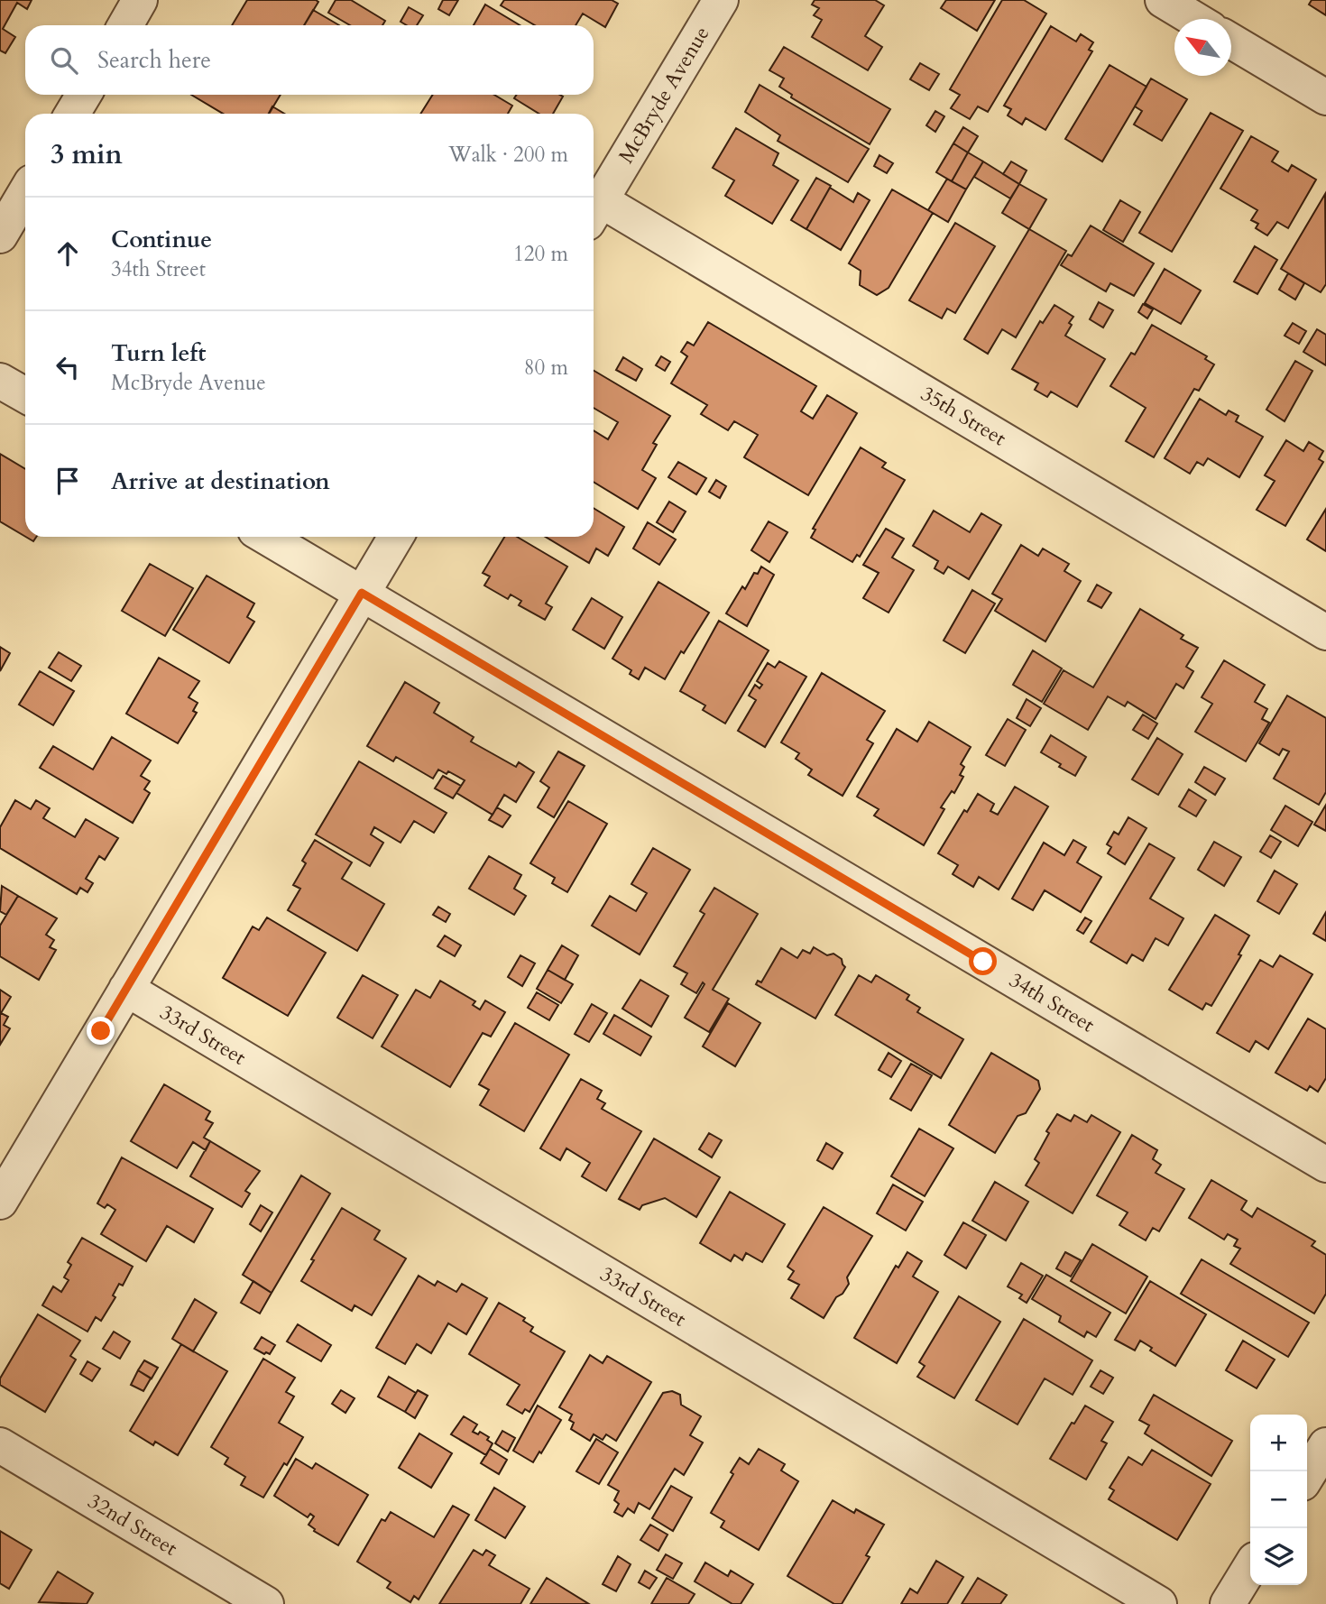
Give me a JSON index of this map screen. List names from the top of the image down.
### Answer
{
  "streets": {
    "street": [
      "McBryde Avenue",
      "35th Street",
      "34th Street",
      "33rd Street",
      "32nd Street"
    ]
  },
  "crossings": [
    ["McBryde Avenue", "35th Street"]
  ],
  "north": "top left",
  "page": {
    "search": "Search here",
    "heading": ["3 min", "Walk · 200 m"],
    "list": [
      ["Continue", "34th Street", "120 m"],
      ["Turn left", "McBryde Avenue", "80 m"],
      "Arrive at destination"
    ],
    "map_buttons": ["+", "−"]
  }
}
